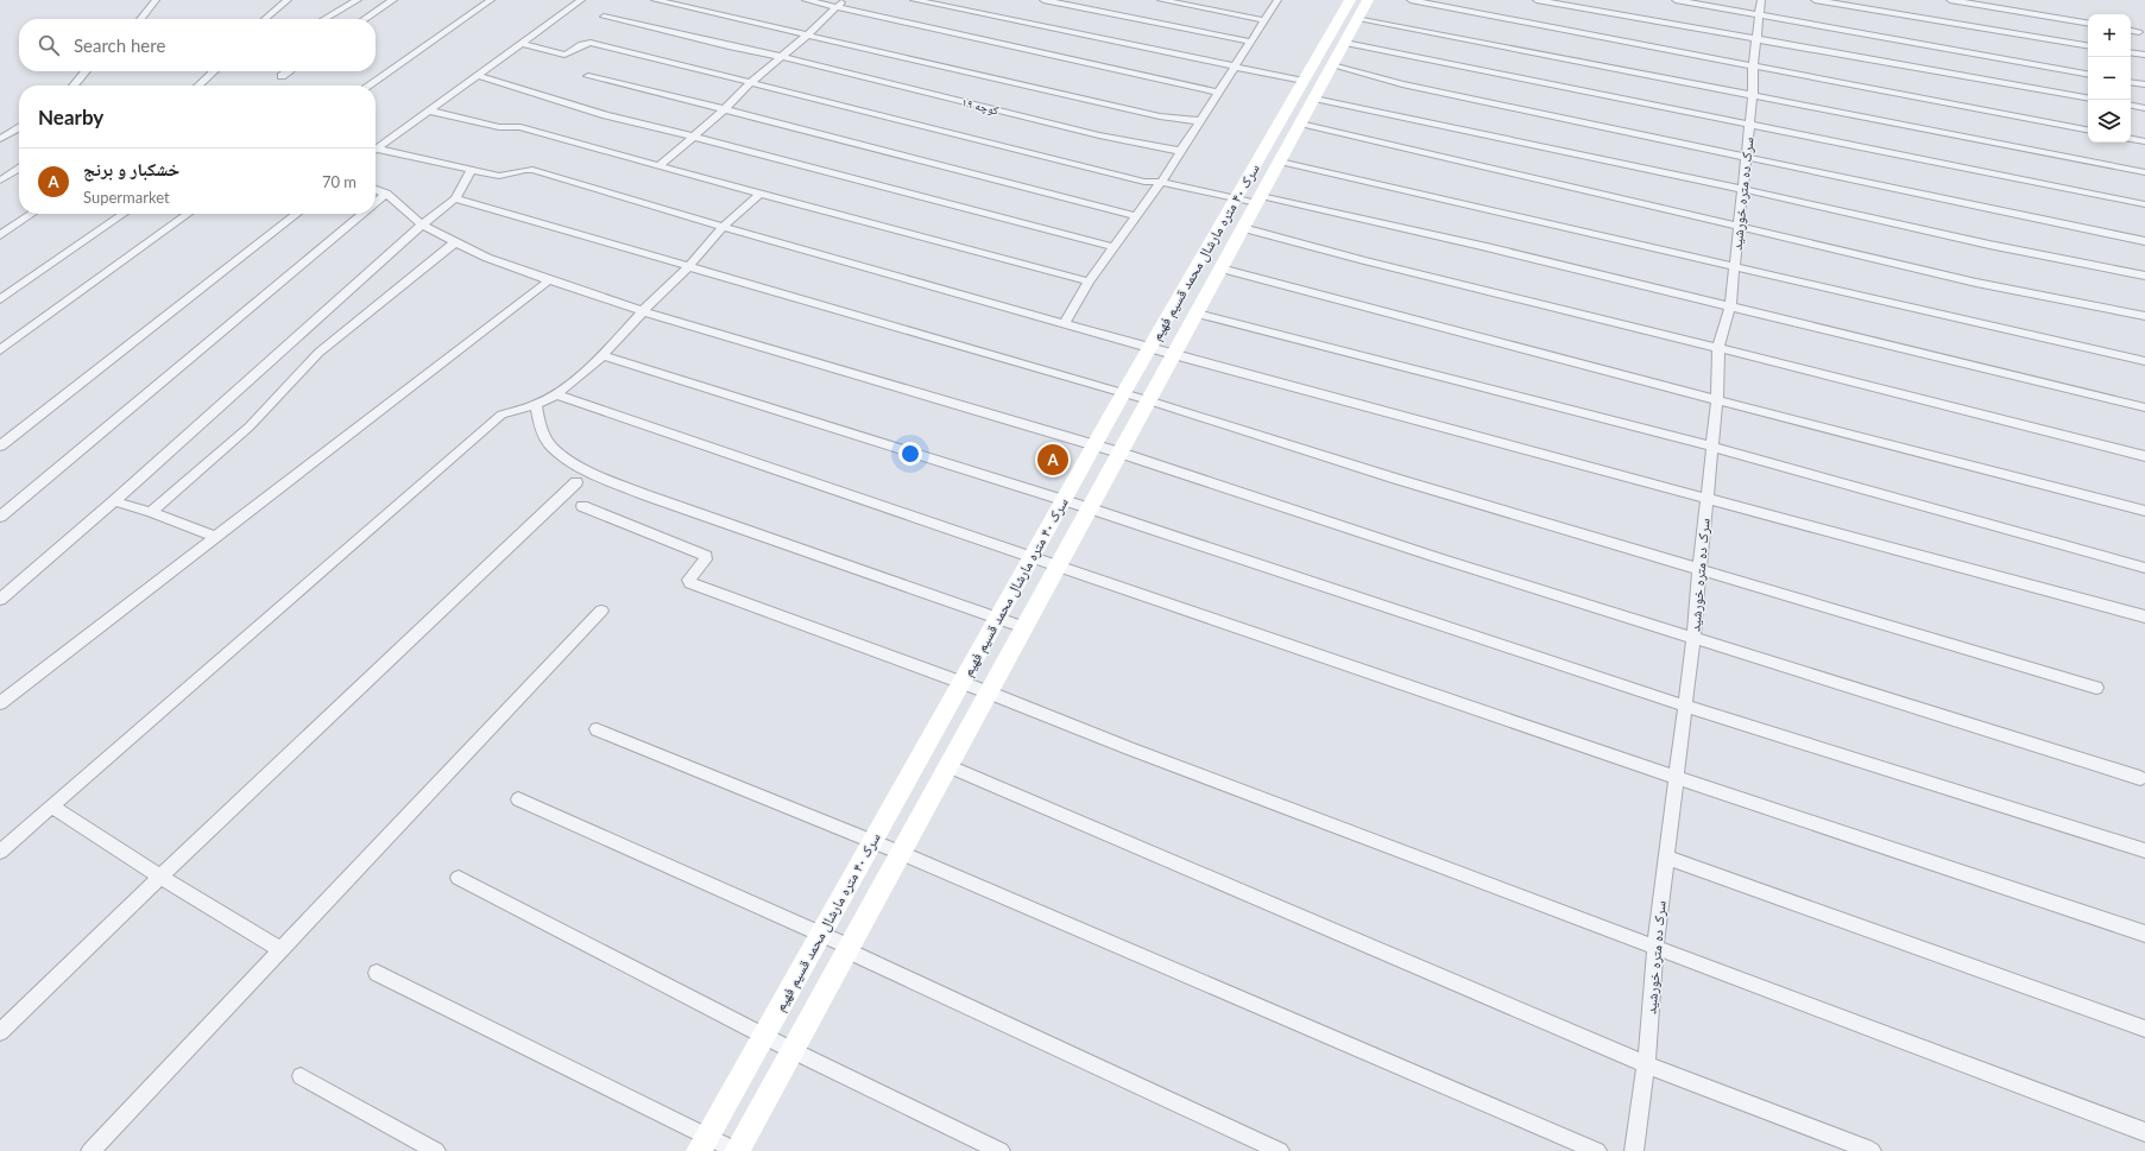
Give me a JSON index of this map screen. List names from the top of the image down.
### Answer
{
  "streets": {
    "street": ["کوچه ۱۹", "سرک ده متره خورشید", "سرک ۴۰ متره مارشال محمد قسیم فهیم"]
  },
  "page": {
    "map_buttons": ["+", "−"],
    "search": "Search here",
    "heading": "Nearby",
    "list": [
      {
        "mark": "A",
        "name": "خشکبار و برنج",
        "note": "Supermarket",
        "value": "70 m"
      }
    ],
    "pins": "A"
  }
}
